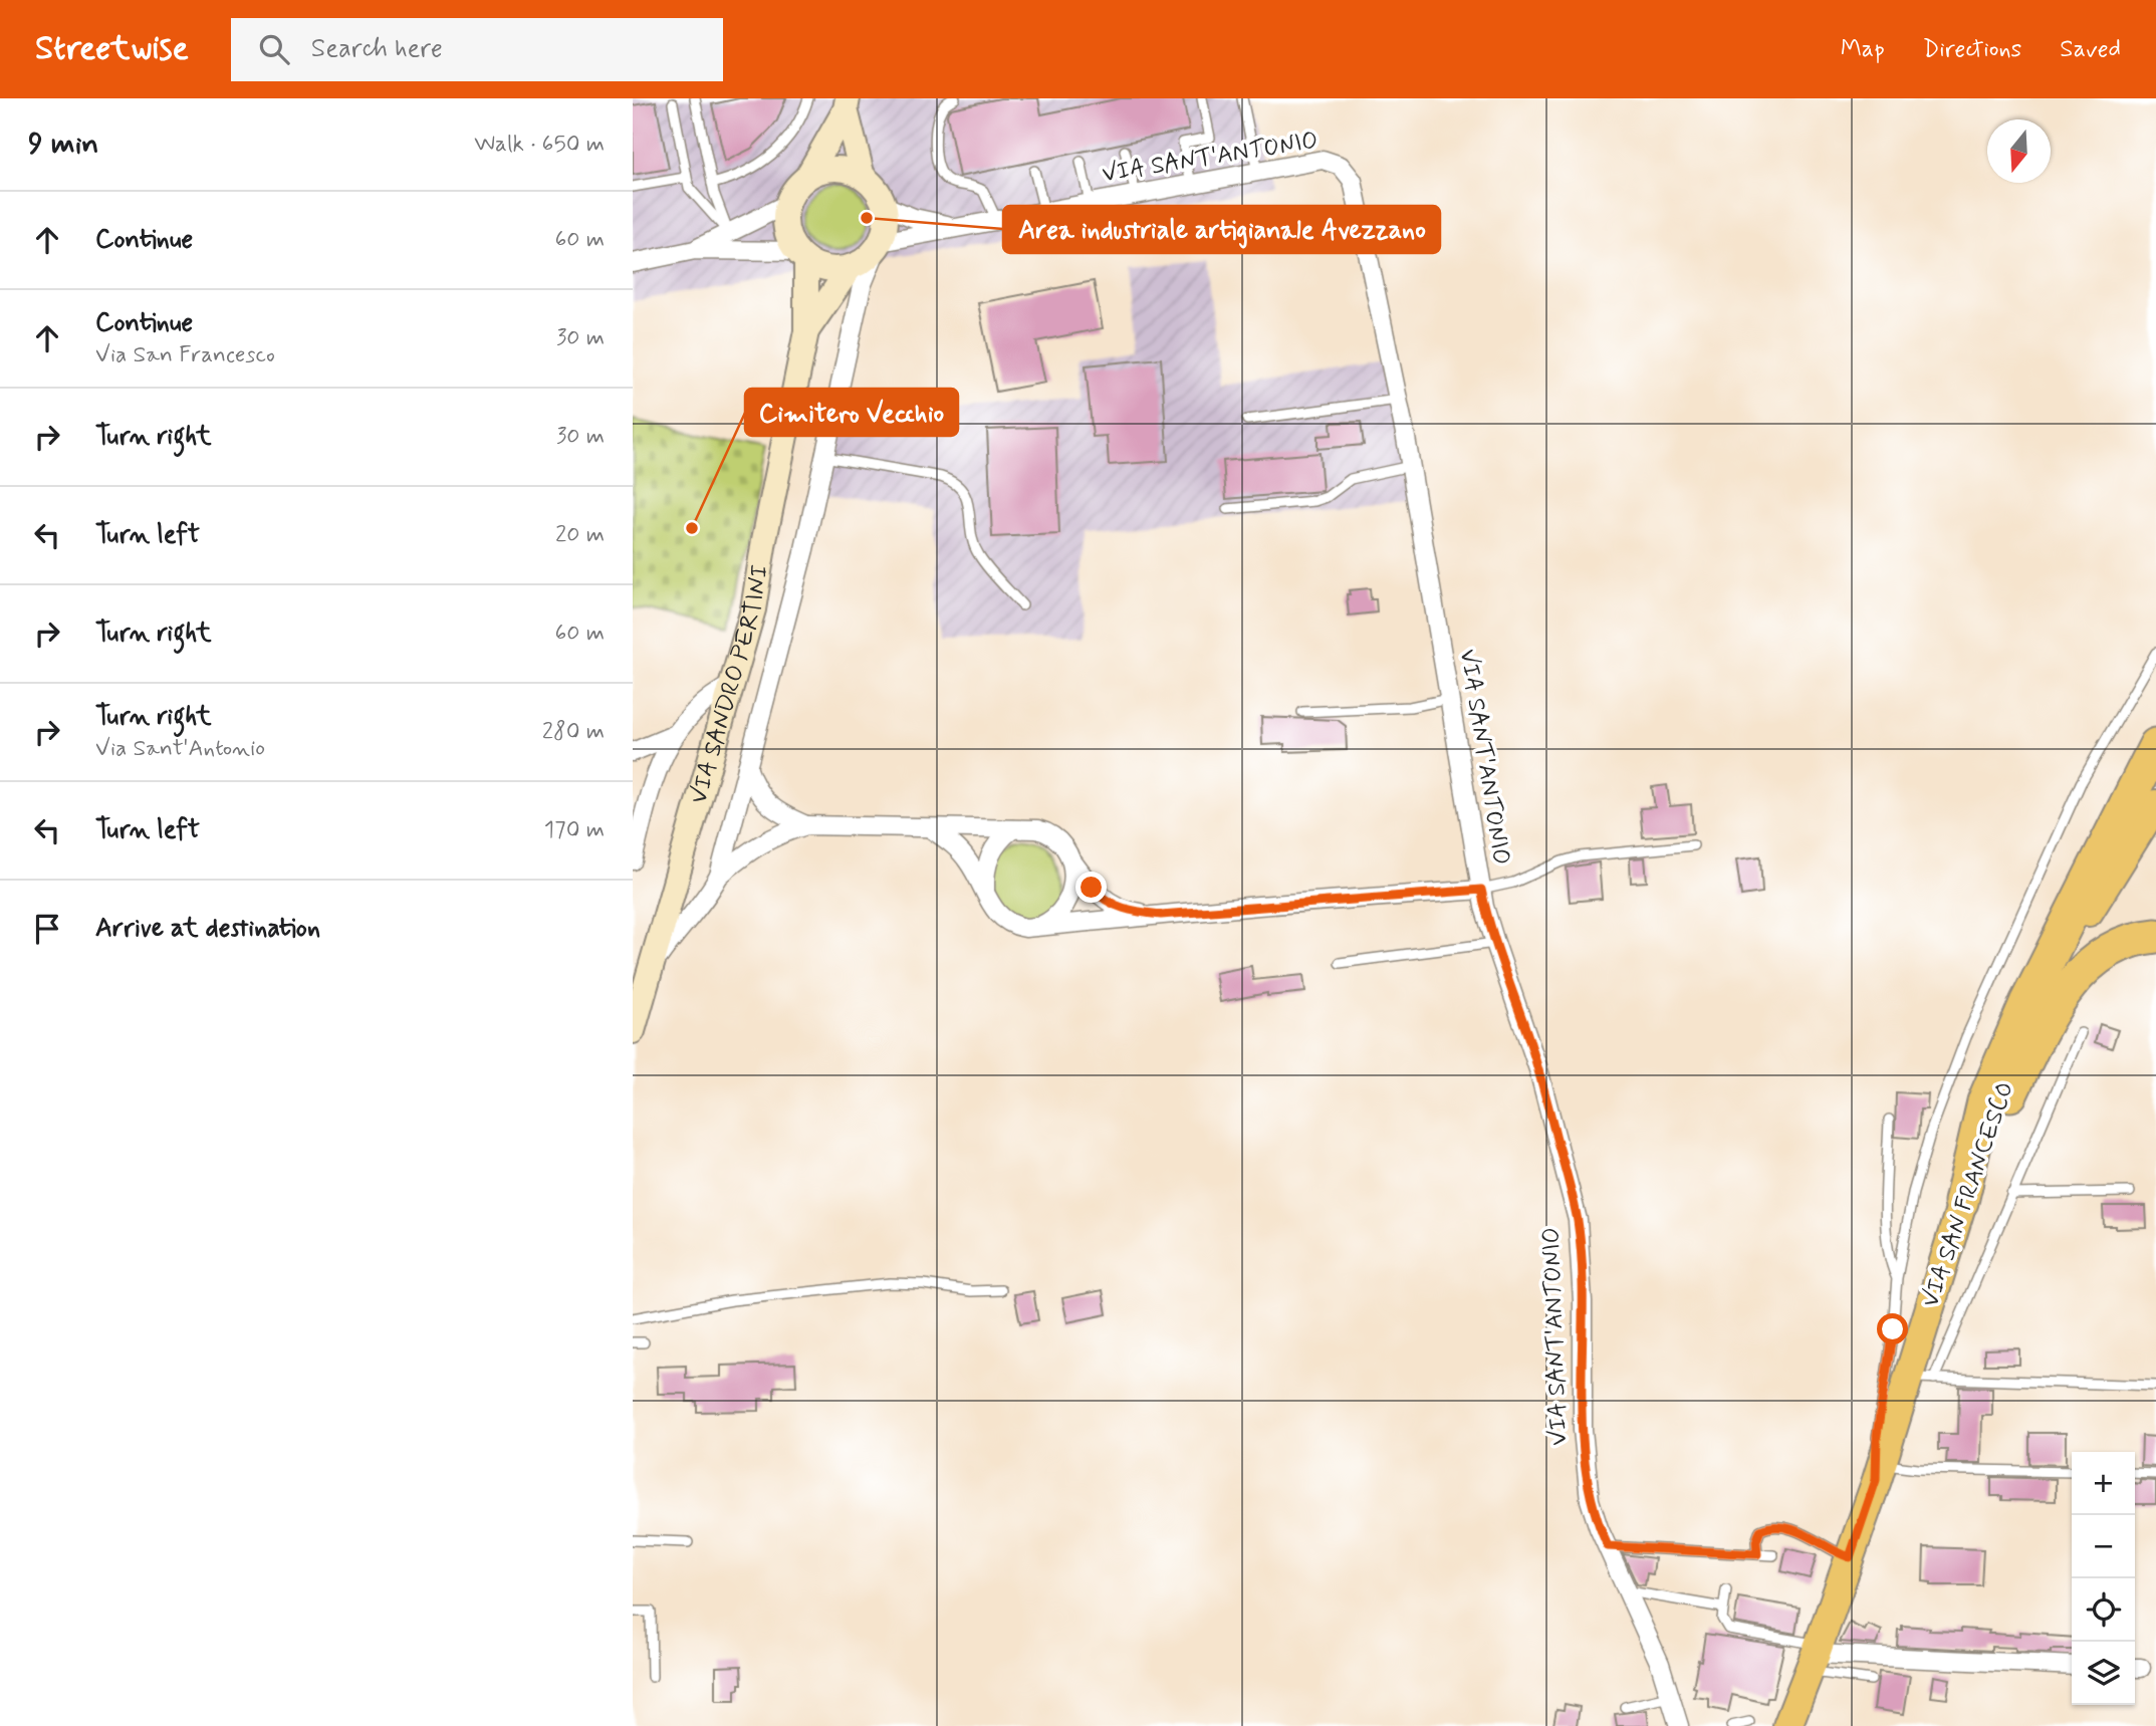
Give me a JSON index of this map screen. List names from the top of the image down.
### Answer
{
  "streets": {
    "main road": ["VIA SANDRO PERTINI", "VIA SAN FRANCESCO"],
    "street": ["VIA SANT'ANTONIO"]
  },
  "crossings": [
    ["VIA SANT'ANTONIO", "VIA SANDRO PERTINI"]
  ],
  "places": ["Area industriale artigianale Avezzano", "Cimitero Vecchio"],
  "north": "bottom",
  "page": {
    "header": "Streetwise",
    "search": "Search here",
    "nav": ["Map", "Directions", "Saved"],
    "heading": ["9 min", "Walk · 650 m"],
    "list": [
      ["Continue", "60 m"],
      ["Continue", "Via San Francesco", "30 m"],
      ["Turn right", "30 m"],
      ["Turn left", "20 m"],
      ["Turn right", "60 m"],
      ["Turn right", "Via Sant'Antonio", "280 m"],
      ["Turn left", "170 m"],
      "Arrive at destination"
    ],
    "map_buttons": ["+", "−"]
  }
}
